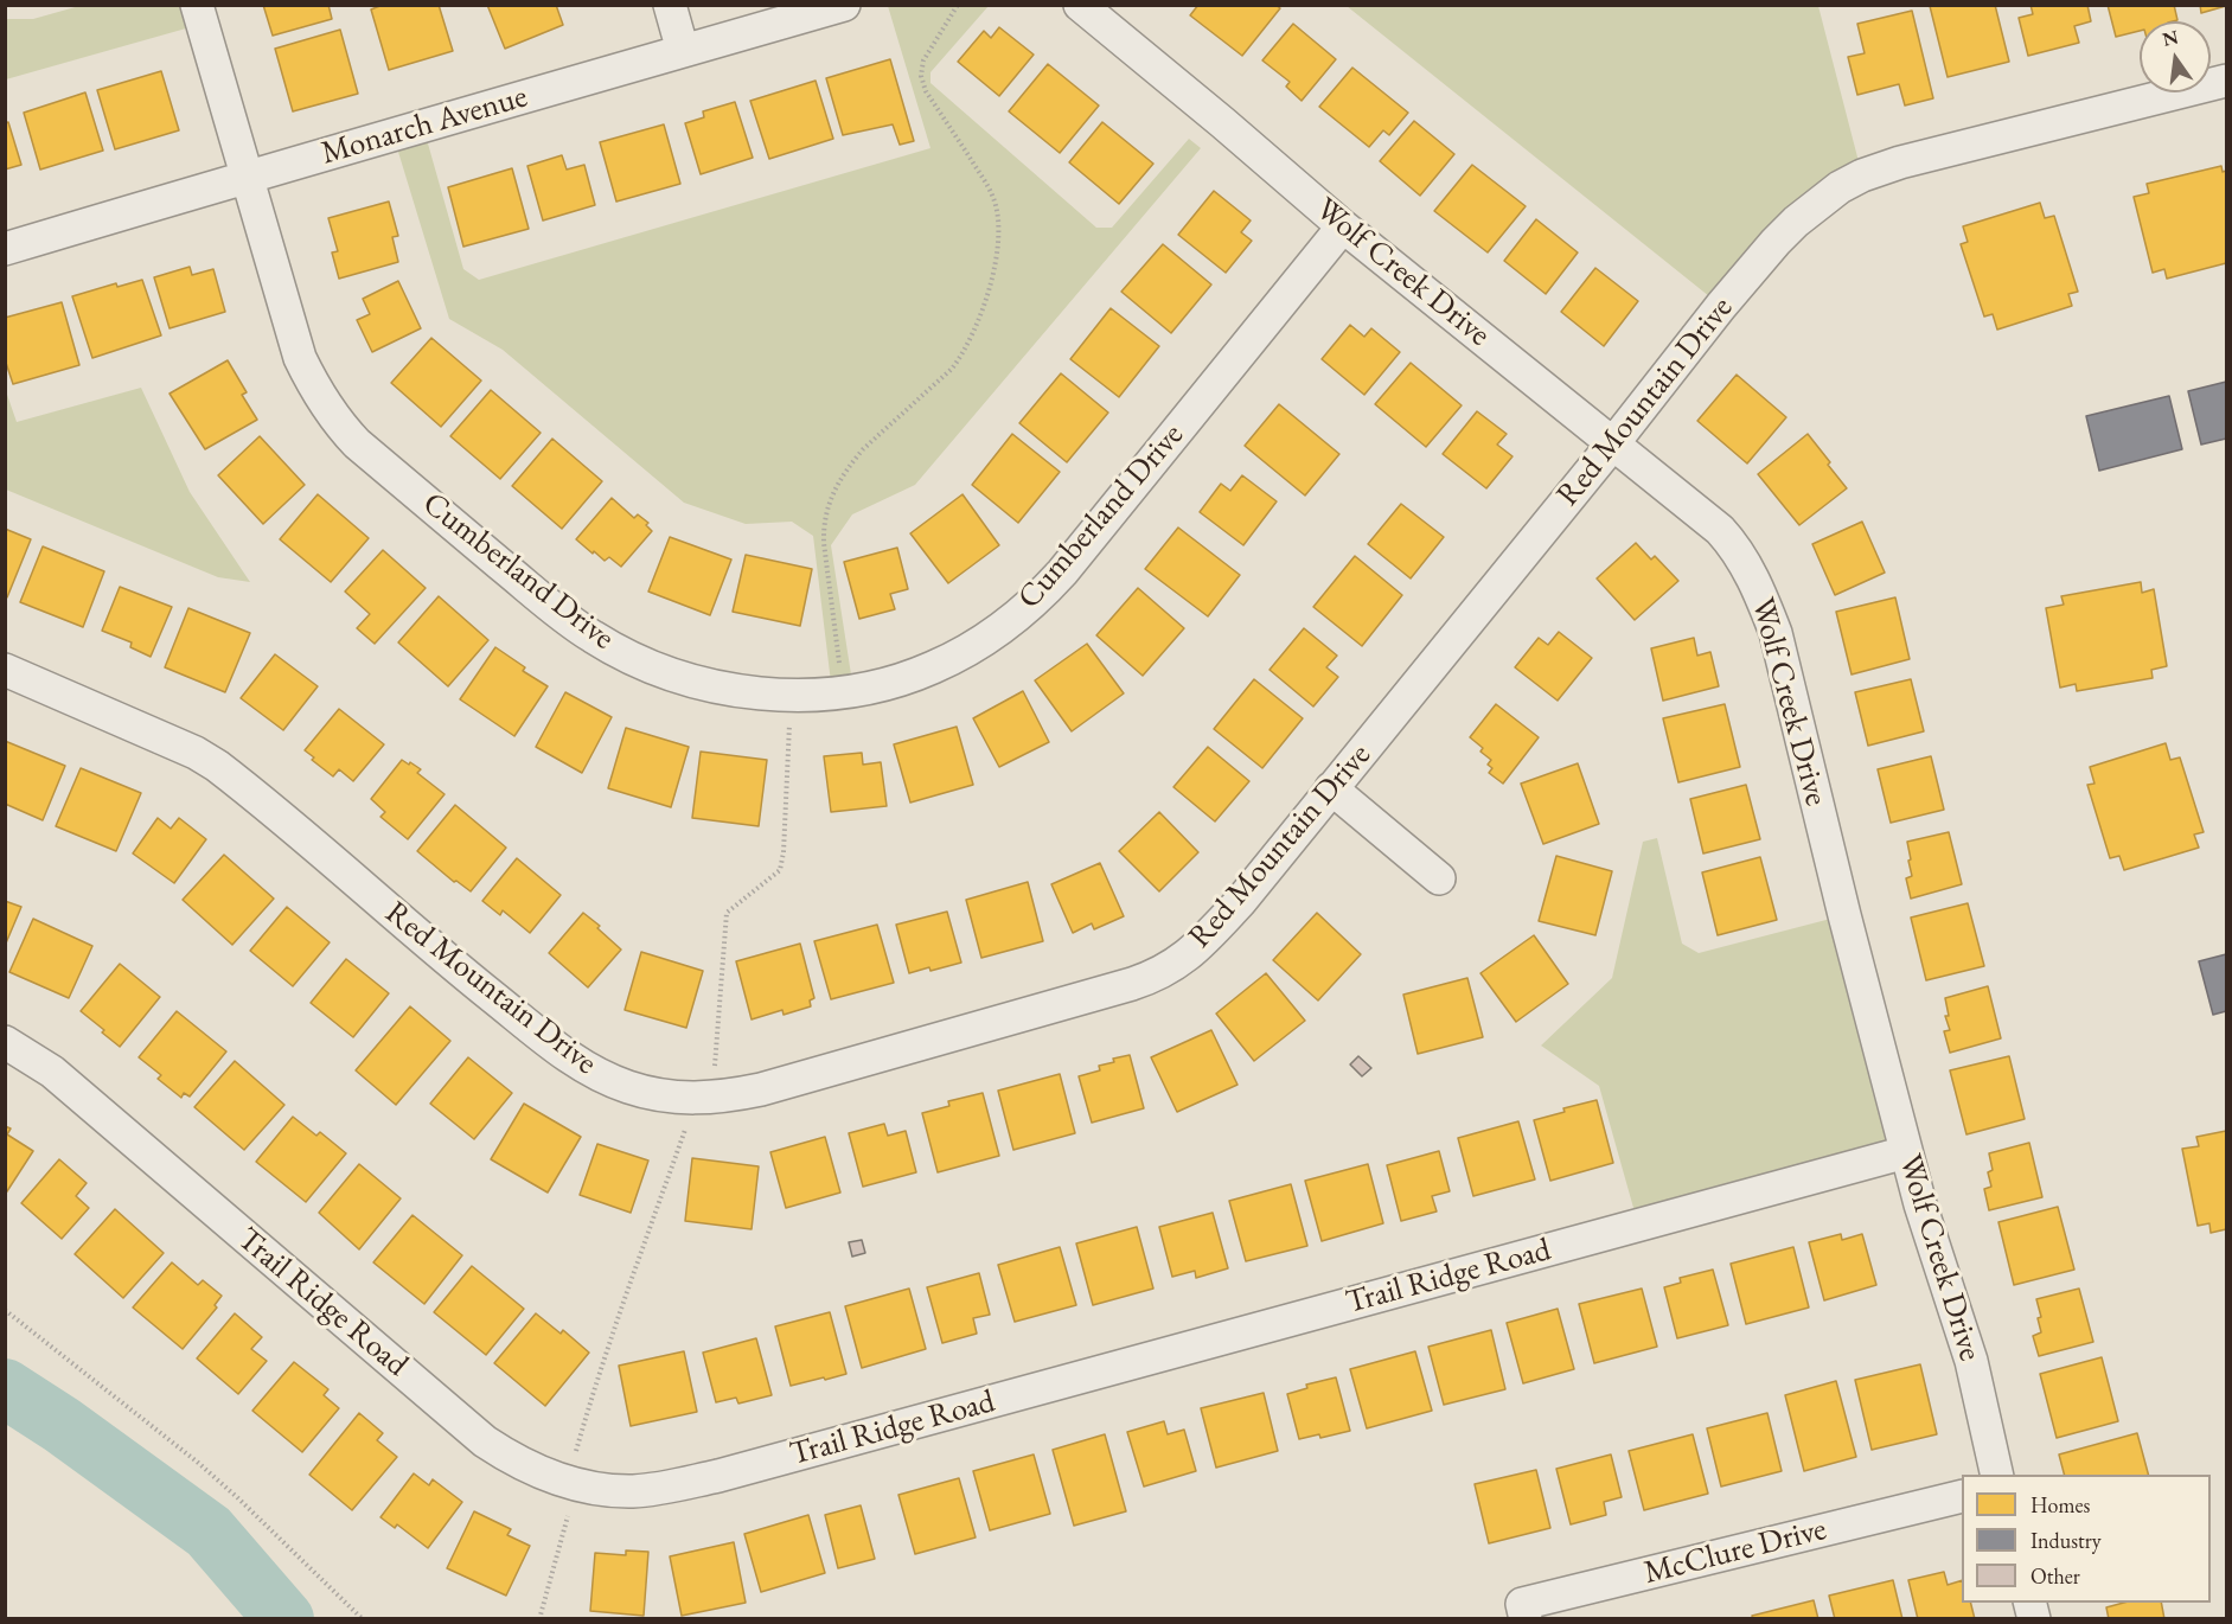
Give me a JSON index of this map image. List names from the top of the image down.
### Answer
{
  "streets": {
    "street": [
      "Monarch Avenue",
      "Wolf Creek Drive",
      "Red Mountain Drive",
      "Cumberland Drive",
      "Trail Ridge Road",
      "McClure Drive"
    ]
  },
  "crossings": [
    ["Monarch Avenue", "Cumberland Drive"],
    ["Wolf Creek Drive", "Red Mountain Drive"],
    ["Wolf Creek Drive", "Cumberland Drive"],
    ["Wolf Creek Drive", "Trail Ridge Road"]
  ],
  "legend": ["Homes", "Industry", "Other"],
  "north": "top"
}
